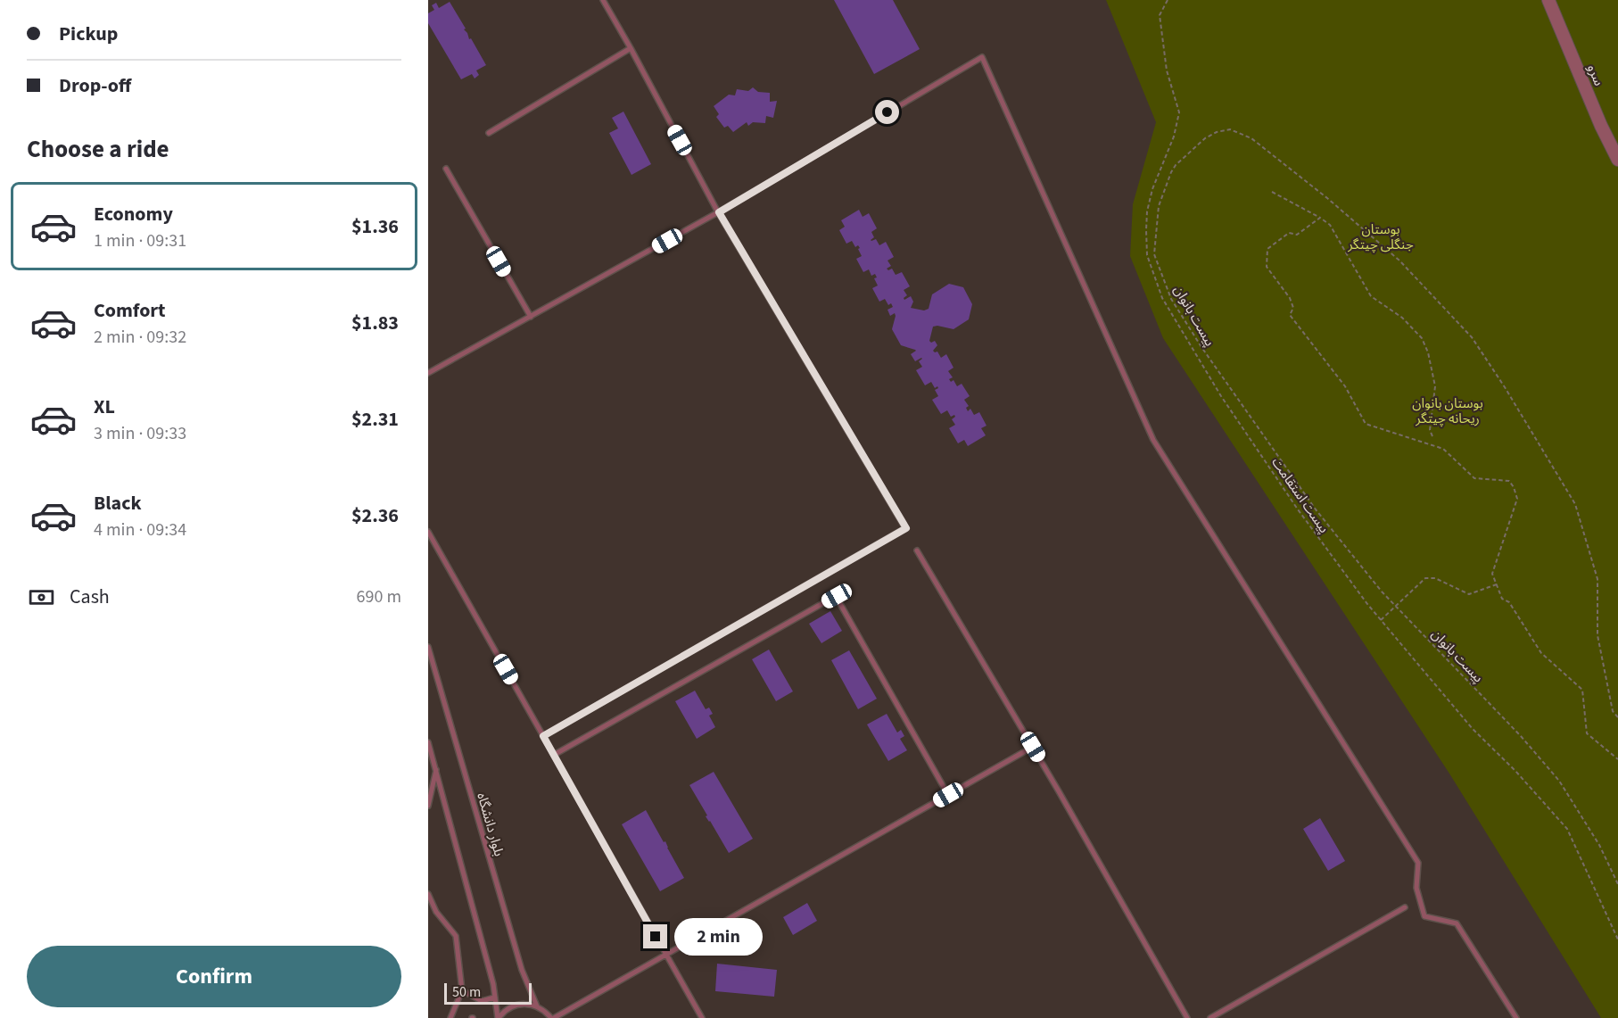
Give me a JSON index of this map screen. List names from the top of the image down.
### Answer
{
  "streets": {
    "street": ["سرو"],
    "lane": ["بلوار دانشگاه"],
    "path": ["پیست بانوان", "پیست استقامت"]
  },
  "parks": ["بوستان جنگلی چیتگر", "بوستان بانوان ریحانه چیتگر"],
  "scale_bar": "50 m",
  "page": {
    "banner": ["Pickup", "Drop-off"],
    "heading": "Choose a ride",
    "list": [
      {
        "name": "Economy",
        "note": "1 min · 09:31",
        "value": "$1.36"
      },
      {
        "name": "Comfort",
        "note": "2 min · 09:32",
        "value": "$1.83"
      },
      {
        "name": "XL",
        "note": "3 min · 09:33",
        "value": "$2.31"
      },
      {
        "name": "Black",
        "note": "4 min · 09:34",
        "value": "$2.36"
      }
    ],
    "pay": ["Cash", "690 m"],
    "bubble": "2 min",
    "buttons": "Confirm",
    "scale": "50 m"
  }
}
